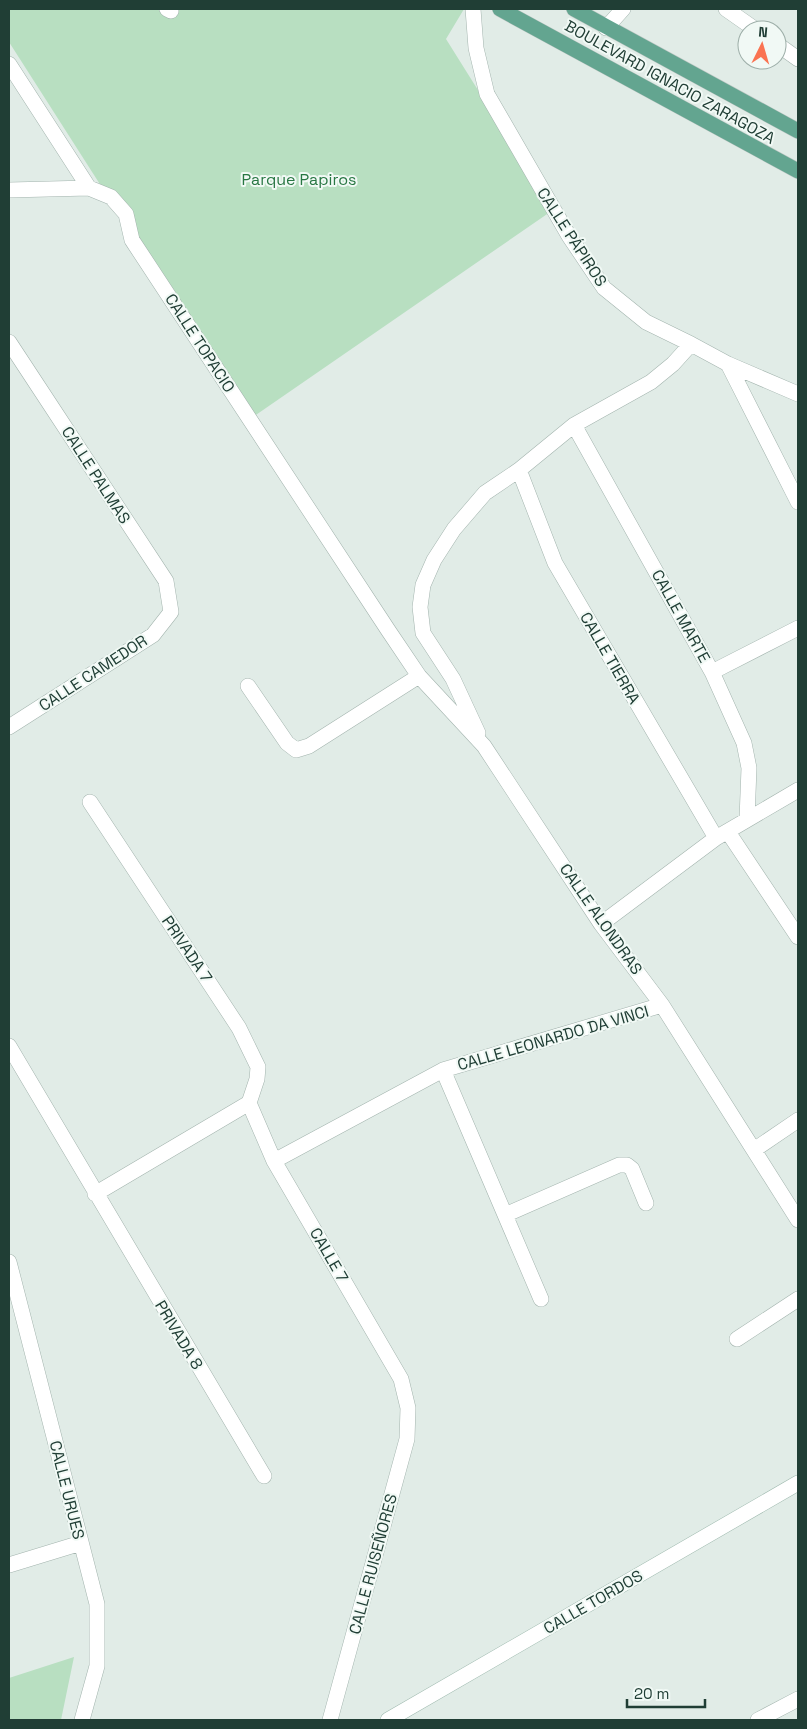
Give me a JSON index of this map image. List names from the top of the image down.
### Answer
{
  "streets": {
    "main road": ["BOULEVARD IGNACIO ZARAGOZA"],
    "street": [
      "CALLE PÁPIROS",
      "CALLE TOPACIO",
      "CALLE PALMAS",
      "CALLE MARTE",
      "CALLE TIERRA",
      "CALLE CAMEDOR",
      "CALLE ALONDRAS",
      "PRIVADA 7",
      "CALLE LEONARDO DA VINCI",
      "CALLE 7",
      "PRIVADA 8",
      "CALLE URUES",
      "CALLE RUISEÑORES",
      "CALLE TORDOS"
    ]
  },
  "crossings": [
    ["CALLE TOPACIO", "CALLE ALONDRAS"],
    ["CALLE PALMAS", "CALLE CAMEDOR"],
    ["CALLE ALONDRAS", "CALLE LEONARDO DA VINCI"],
    ["PRIVADA 7", "CALLE 7"],
    ["CALLE LEONARDO DA VINCI", "CALLE 7"],
    ["CALLE 7", "CALLE RUISEÑORES"]
  ],
  "parks": ["Parque Papiros"],
  "scale_bar": "20 m",
  "north": "top"
}
